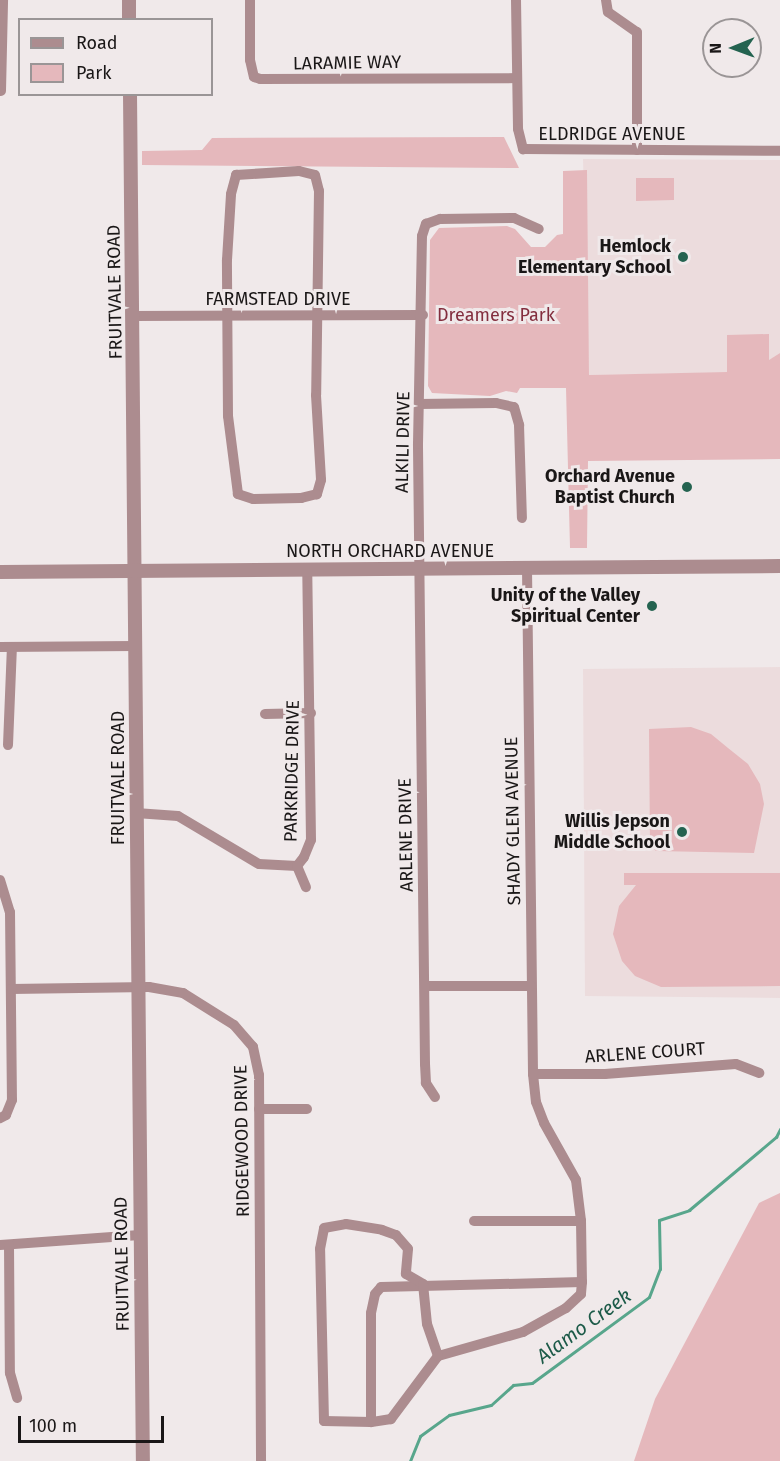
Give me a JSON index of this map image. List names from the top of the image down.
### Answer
{
  "streets": {
    "street": [
      "LARAMIE WAY",
      "ELDRIDGE AVENUE",
      "FRUITVALE ROAD",
      "FARMSTEAD DRIVE",
      "ALKILI DRIVE",
      "NORTH ORCHARD AVENUE",
      "PARKRIDGE DRIVE",
      "SHADY GLEN AVENUE",
      "ARLENE DRIVE",
      "ARLENE COURT",
      "RIDGEWOOD DRIVE"
    ]
  },
  "crossings": [
    ["LARAMIE WAY", "ELDRIDGE AVENUE"],
    ["FRUITVALE ROAD", "FARMSTEAD DRIVE"],
    ["FRUITVALE ROAD", "NORTH ORCHARD AVENUE"],
    ["FRUITVALE ROAD", "PARKRIDGE DRIVE"],
    ["FRUITVALE ROAD", "RIDGEWOOD DRIVE"],
    ["FARMSTEAD DRIVE", "ALKILI DRIVE"],
    ["ALKILI DRIVE", "NORTH ORCHARD AVENUE"],
    ["ALKILI DRIVE", "ARLENE DRIVE"],
    ["NORTH ORCHARD AVENUE", "PARKRIDGE DRIVE"],
    ["NORTH ORCHARD AVENUE", "SHADY GLEN AVENUE"],
    ["NORTH ORCHARD AVENUE", "ARLENE DRIVE"],
    ["SHADY GLEN AVENUE", "ARLENE COURT"]
  ],
  "water": ["Alamo Creek"],
  "parks": ["Dreamers Park"],
  "places": [
    "Hemlock Elementary School",
    "Orchard Avenue Baptist Church",
    "Unity of the Valley Spiritual Center",
    "Willis Jepson Middle School"
  ],
  "legend": ["Road", "Park"],
  "scale_bar": "100 m",
  "north": "left"
}
